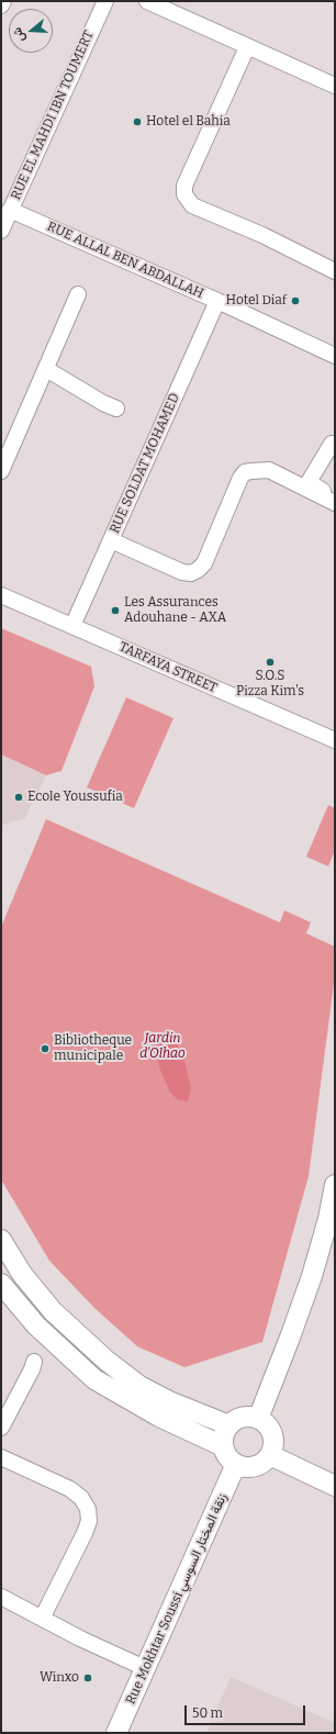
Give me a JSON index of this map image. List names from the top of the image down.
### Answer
{
  "streets": {
    "street": [
      "RUE EL MAHDI IBN TOUMERT",
      "RUE ALLAL BEN ABDALLAH",
      "RUE SOLDAT MOHAMED",
      "TARFAYA STREET",
      "Rue Mokhtar Soussi زنقة المختار السوسي"
    ]
  },
  "crossings": [
    ["RUE EL MAHDI IBN TOUMERT", "RUE ALLAL BEN ABDALLAH"],
    ["RUE ALLAL BEN ABDALLAH", "RUE SOLDAT MOHAMED"],
    ["RUE SOLDAT MOHAMED", "TARFAYA STREET"]
  ],
  "parks": ["Jardin d'Olhao"],
  "places": [
    "Hotel el Bahia",
    "Hotel Diaf",
    "Les Assurances Adouhane - AXA",
    "S.O.S Pizza Kim's",
    "Ecole Youssufia",
    "Bibliotheque municipale",
    "Winxo"
  ],
  "scale_bar": "50 m",
  "north": "left"
}
